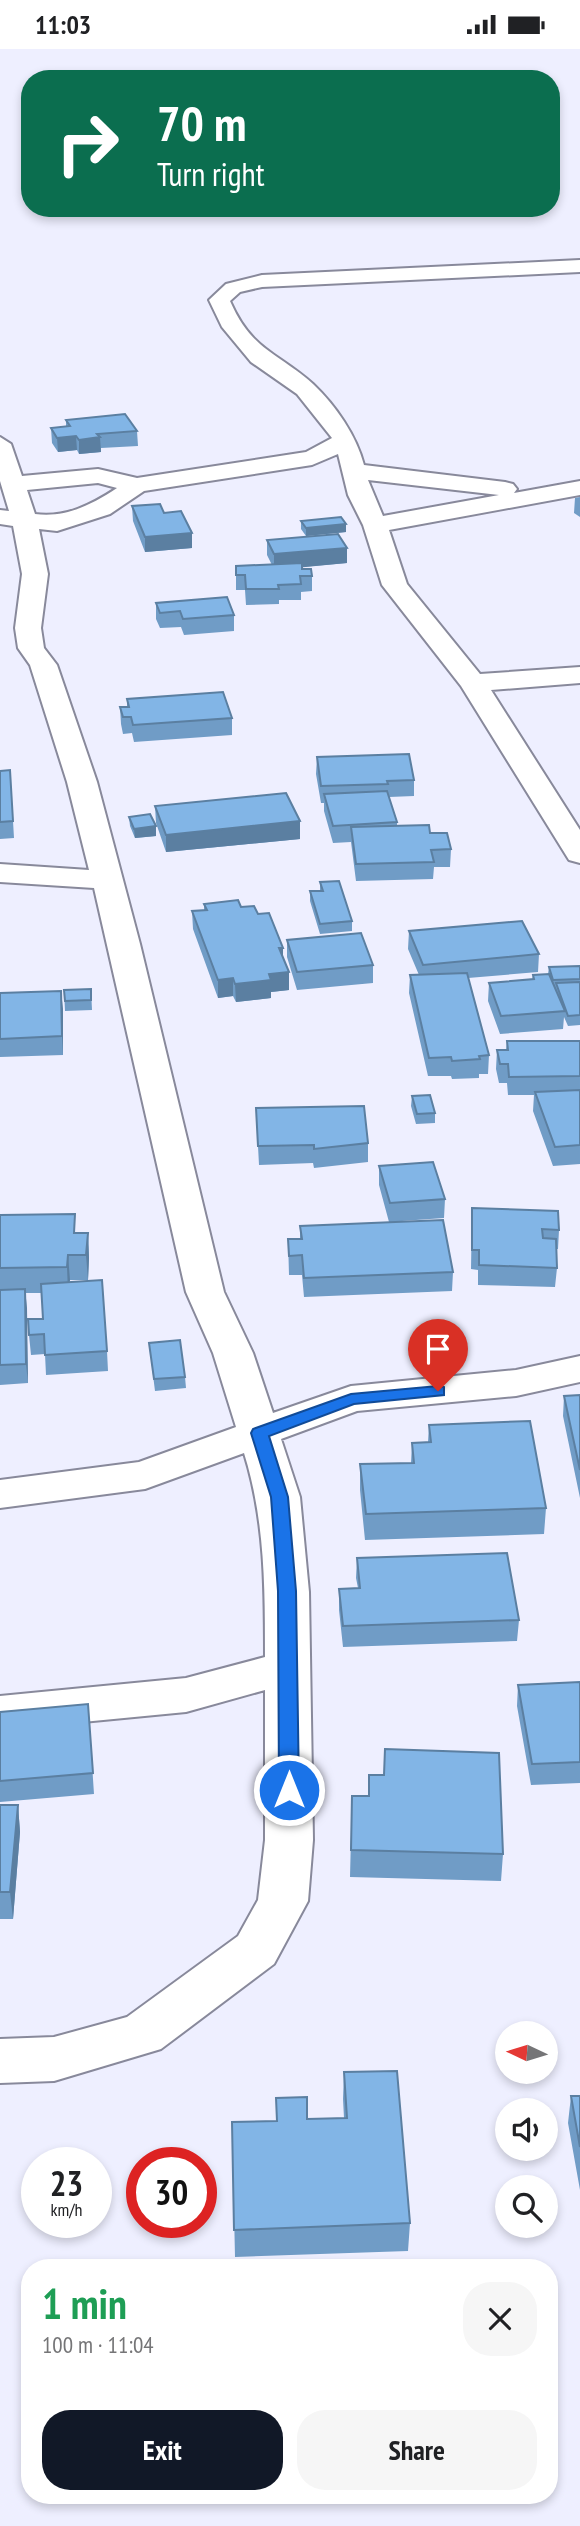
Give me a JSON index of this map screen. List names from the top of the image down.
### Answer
{
  "north": "left",
  "page": {
    "status": "11:03",
    "turn": ["70 m", "Turn right"],
    "speed": "23 km/h",
    "limit": "30",
    "heading": ["1 min", "100 m · 11:04"],
    "buttons": ["Exit", "Share"]
  }
}
